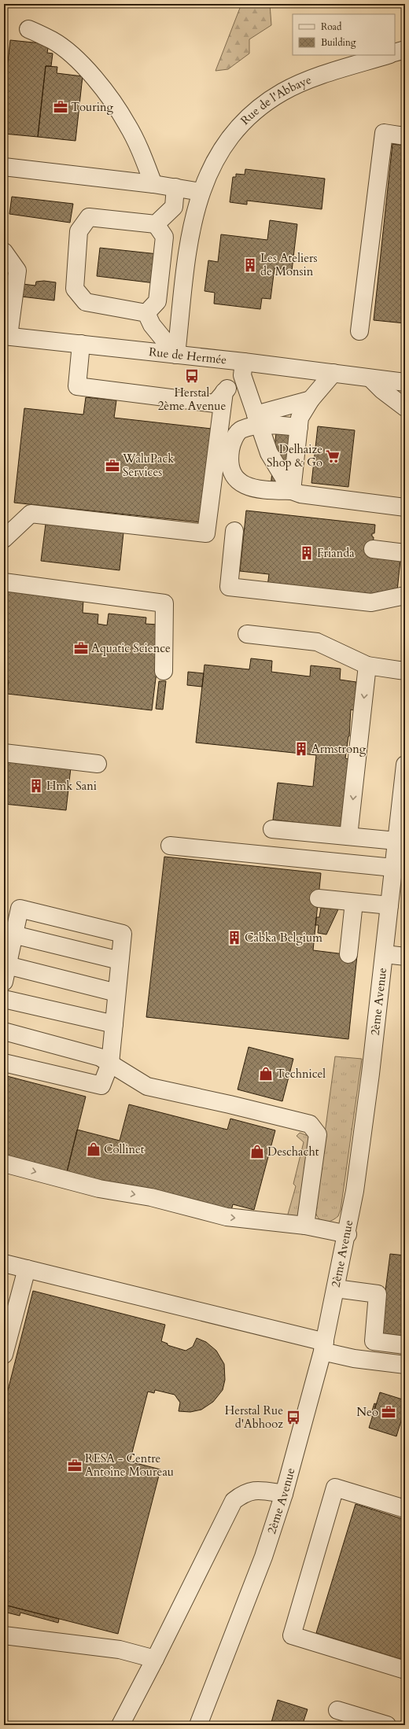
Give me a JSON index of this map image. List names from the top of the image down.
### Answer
{
  "streets": {
    "street": ["Rue de l'Abbaye", "Rue de Hermée", "2ème Avenue"]
  },
  "crossings": [
    ["Rue de l'Abbaye", "Rue de Hermée"]
  ],
  "places": {
    "office": [
      "Touring",
      "WaluPack Services",
      "Aquatic Science",
      "Neo",
      "RESA - Centre Antoine Moureau"
    ],
    "building": [
      "Les Ateliers de Monsin",
      "Frianda",
      "Armstrong",
      "Hmk Sani",
      "Cabka Belgium"
    ],
    "bus stop": ["Herstal 2ème Avenue", "Herstal Rue d'Abhooz"],
    "supermarket": ["Delhaize Shop & Go"],
    "shop": ["Technicel", "Collinet", "Deschacht"]
  },
  "legend": ["Road", "Building"]
}
